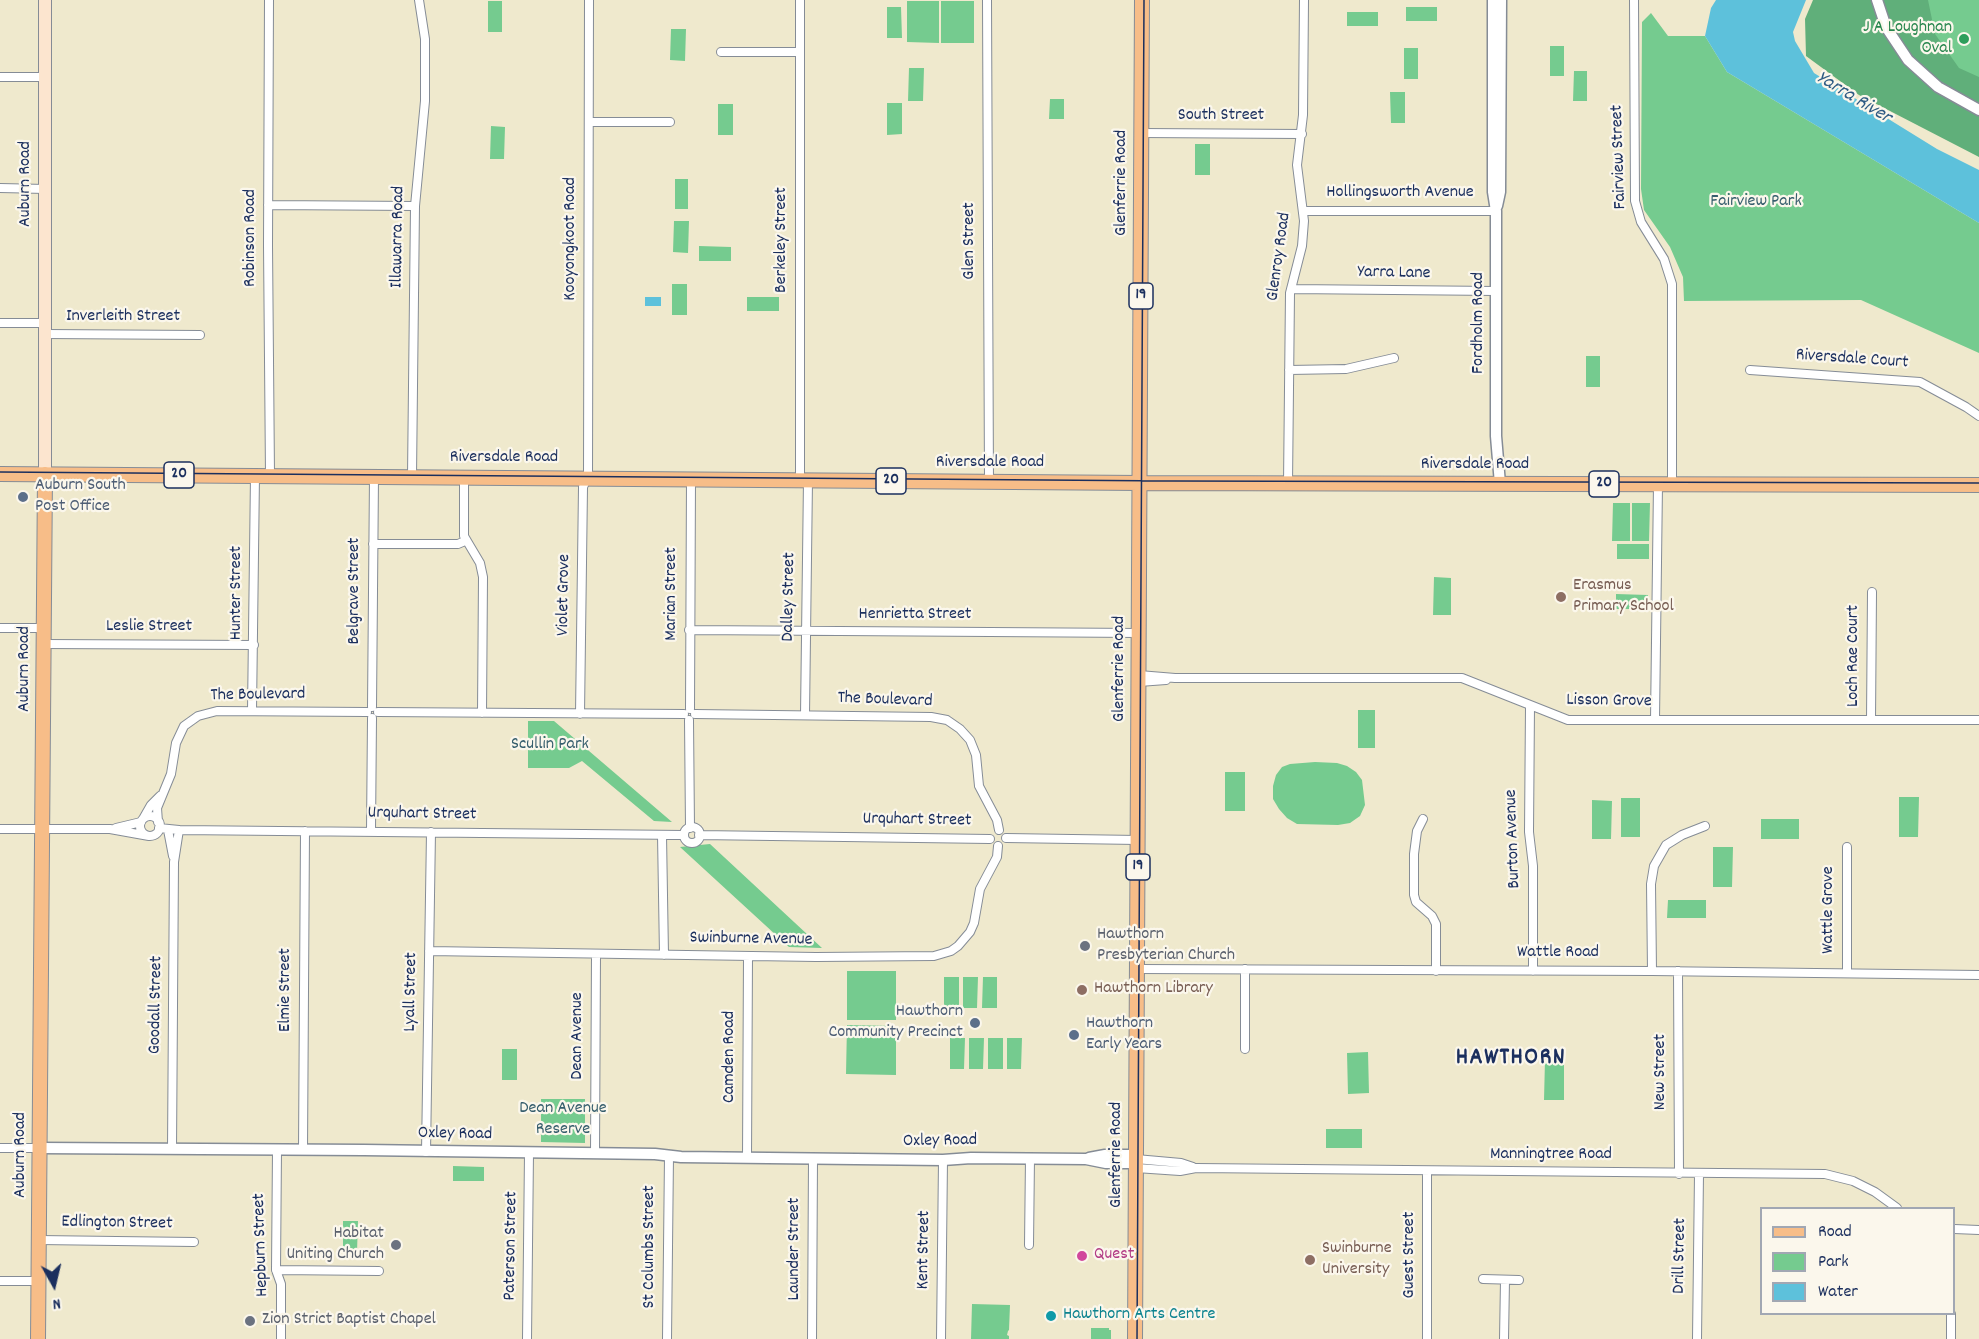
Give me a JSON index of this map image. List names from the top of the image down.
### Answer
{
  "streets": {
    "main road": [
      "Glenferrie Road",
      "Auburn Road",
      "19",
      "Riversdale Road",
      "20"
    ],
    "street": [
      "South Street",
      "Fairview Street",
      "Hollingsworth Avenue",
      "Illawarra Road",
      "Robinson Road",
      "Kooyongkoot Road",
      "Berkeley Street",
      "Glen Street",
      "Glenroy Road",
      "Yarra Lane",
      "Inverleith Street",
      "Fordholm Road",
      "Riversdale Court",
      "Belgrave Street",
      "Hunter Street",
      "Marian Street",
      "Violet Grove",
      "Dalley Street",
      "Henrietta Street",
      "Leslie Street",
      "Loch Rae Court",
      "The Boulevard",
      "Lisson Grove",
      "Urquhart Street",
      "Burton Avenue",
      "Wattle Grove",
      "Swinburne Avenue",
      "Wattle Road",
      "Elmie Street",
      "Lyall Street",
      "Goodall Street",
      "Dean Avenue",
      "Camden Road",
      "New Street",
      "Oxley Road",
      "Manningtree Road",
      "Edlington Street",
      "Hepburn Street",
      "Paterson Street",
      "St Columbs Street",
      "Launder Street",
      "Kent Street",
      "Guest Street",
      "Drill Street"
    ]
  },
  "crossings": [
    ["South Street", "Glenferrie Road"],
    ["South Street", "Glenroy Road"],
    ["Fairview Street", "Riversdale Road"],
    ["Fairview Street", "Lisson Grove"],
    ["Glenferrie Road", "Riversdale Road"],
    ["Glenferrie Road", "Henrietta Street"],
    ["Glenferrie Road", "Lisson Grove"],
    ["Glenferrie Road", "Wattle Road"],
    ["Glenferrie Road", "Oxley Road"],
    ["Glenferrie Road", "Manningtree Road"],
    ["Auburn Road", "Inverleith Street"],
    ["Auburn Road", "Riversdale Road"],
    ["Auburn Road", "Leslie Street"],
    ["Auburn Road", "Oxley Road"],
    ["Auburn Road", "Edlington Street"],
    ["Hollingsworth Avenue", "Glenroy Road"],
    ["Hollingsworth Avenue", "Fordholm Road"],
    ["Illawarra Road", "Riversdale Road"],
    ["Robinson Road", "Riversdale Road"],
    ["Kooyongkoot Road", "Riversdale Road"],
    ["Kooyongkoot Road", "Violet Grove"],
    ["Berkeley Street", "Riversdale Road"],
    ["Berkeley Street", "Dalley Street"],
    ["Glen Street", "Riversdale Road"],
    ["Glenroy Road", "Yarra Lane"],
    ["Glenroy Road", "Riversdale Road"],
    ["Yarra Lane", "Fordholm Road"],
    ["Fordholm Road", "Riversdale Road"],
    ["Riversdale Road", "Belgrave Street"],
    ["Riversdale Road", "Hunter Street"],
    ["Riversdale Road", "Marian Street"],
    ["Riversdale Road", "Violet Grove"],
    ["Riversdale Road", "Dalley Street"],
    ["Belgrave Street", "The Boulevard"],
    ["Belgrave Street", "Urquhart Street"],
    ["Hunter Street", "Leslie Street"],
    ["Hunter Street", "The Boulevard"],
    ["Marian Street", "Henrietta Street"],
    ["Marian Street", "The Boulevard"],
    ["Marian Street", "Urquhart Street"],
    ["Violet Grove", "The Boulevard"],
    ["Dalley Street", "Henrietta Street"],
    ["Dalley Street", "The Boulevard"],
    ["Loch Rae Court", "Lisson Grove"],
    ["The Boulevard", "Urquhart Street"],
    ["The Boulevard", "Swinburne Avenue"],
    ["The Boulevard", "Goodall Street"],
    ["Lisson Grove", "Burton Avenue"],
    ["Urquhart Street", "Swinburne Avenue"],
    ["Urquhart Street", "Elmie Street"],
    ["Urquhart Street", "Lyall Street"],
    ["Urquhart Street", "Goodall Street"],
    ["Burton Avenue", "Wattle Road"],
    ["Wattle Grove", "Wattle Road"],
    ["Swinburne Avenue", "Lyall Street"],
    ["Swinburne Avenue", "Dean Avenue"],
    ["Swinburne Avenue", "Camden Road"],
    ["Wattle Road", "New Street"],
    ["Elmie Street", "Oxley Road"],
    ["Lyall Street", "Oxley Road"],
    ["Goodall Street", "Oxley Road"],
    ["Dean Avenue", "Oxley Road"],
    ["Camden Road", "Oxley Road"],
    ["New Street", "Manningtree Road"],
    ["Oxley Road", "Manningtree Road"],
    ["Oxley Road", "Hepburn Street"],
    ["Oxley Road", "Paterson Street"],
    ["Oxley Road", "St Columbs Street"],
    ["Oxley Road", "Launder Street"],
    ["Oxley Road", "Kent Street"],
    ["Manningtree Road", "Guest Street"],
    ["Manningtree Road", "Drill Street"]
  ],
  "districts": ["HAWTHORN"],
  "water": ["Yarra River"],
  "parks": ["Fairview Park", "Scullin Park", "Dean Avenue Reserve"],
  "places": [
    "J A Loughnan Oval",
    "Auburn South Post Office",
    "Erasmus Primary School",
    "Hawthorn Presbyterian Church",
    "Hawthorn Library",
    "Hawthorn Community Precinct",
    "Hawthorn Early Years",
    "Habitat Uniting Church",
    "Quest",
    "Swinburne University",
    "Hawthorn Arts Centre",
    "Zion Strict Baptist Chapel"
  ],
  "legend": ["Road", "Park", "Water"],
  "north": "bottom"
}
